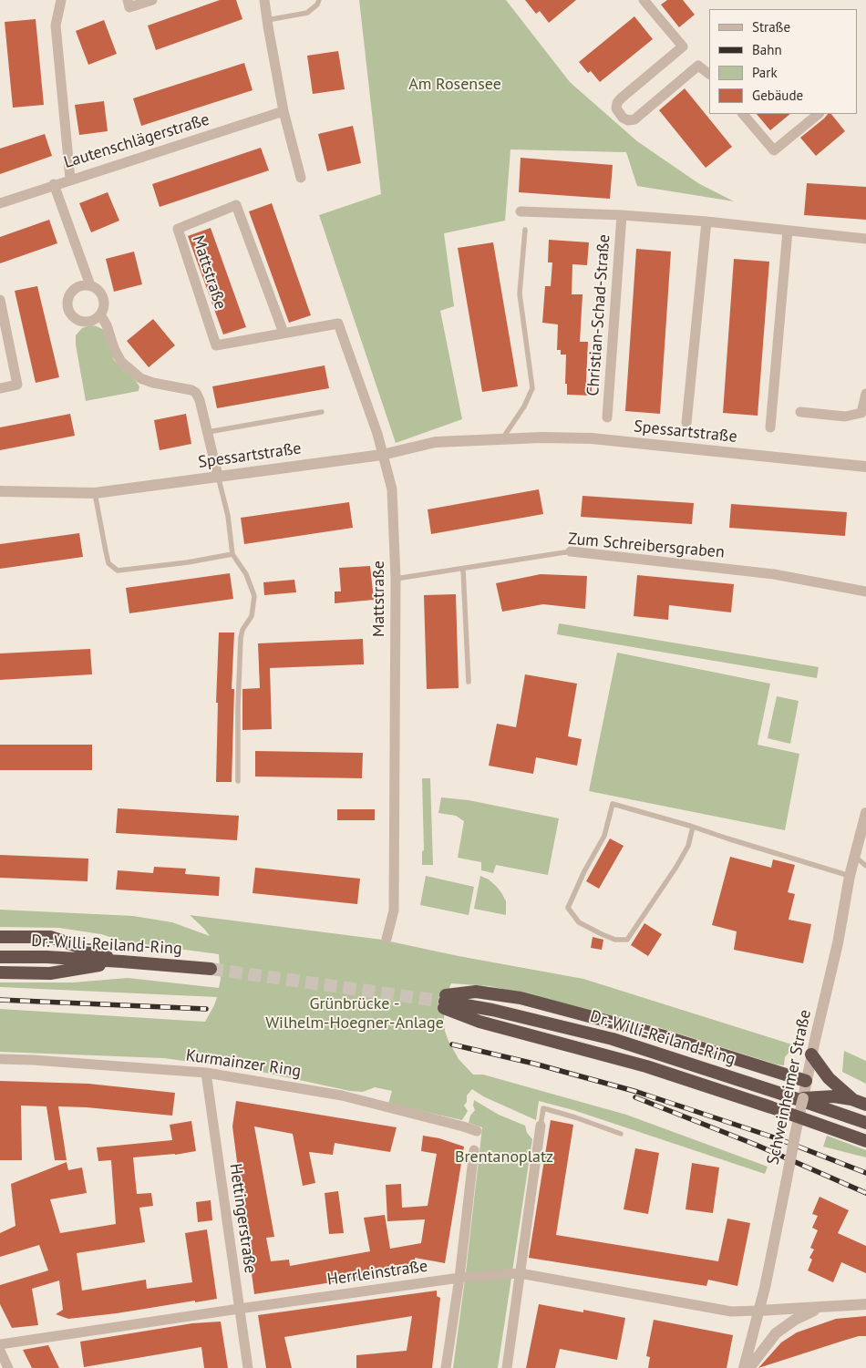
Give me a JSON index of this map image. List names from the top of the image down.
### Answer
{
  "streets": {
    "highway": ["Dr.-Willi-Reiland-Ring"],
    "street": [
      "Lautenschlägerstraße",
      "Mattstraße",
      "Christian-Schad-Straße",
      "Spessartstraße",
      "Zum Schreibersgraben",
      "Kurmainzer Ring",
      "Schweinheimer Straße",
      "Hettingerstraße",
      "Herrleinstraße"
    ]
  },
  "crossings": [
    ["Mattstraße", "Spessartstraße"],
    ["Mattstraße", "Zum Schreibersgraben"],
    ["Kurmainzer Ring", "Hettingerstraße"],
    ["Schweinheimer Straße", "Herrleinstraße"],
    ["Hettingerstraße", "Herrleinstraße"]
  ],
  "parks": ["Am Rosensee", "Grünbrücke - Wilhelm-Hoegner-Anlage", "Brentanoplatz"],
  "legend": [
    "Straße",
    "Bahn",
    "Park",
    "Gebäude"
  ]
}
